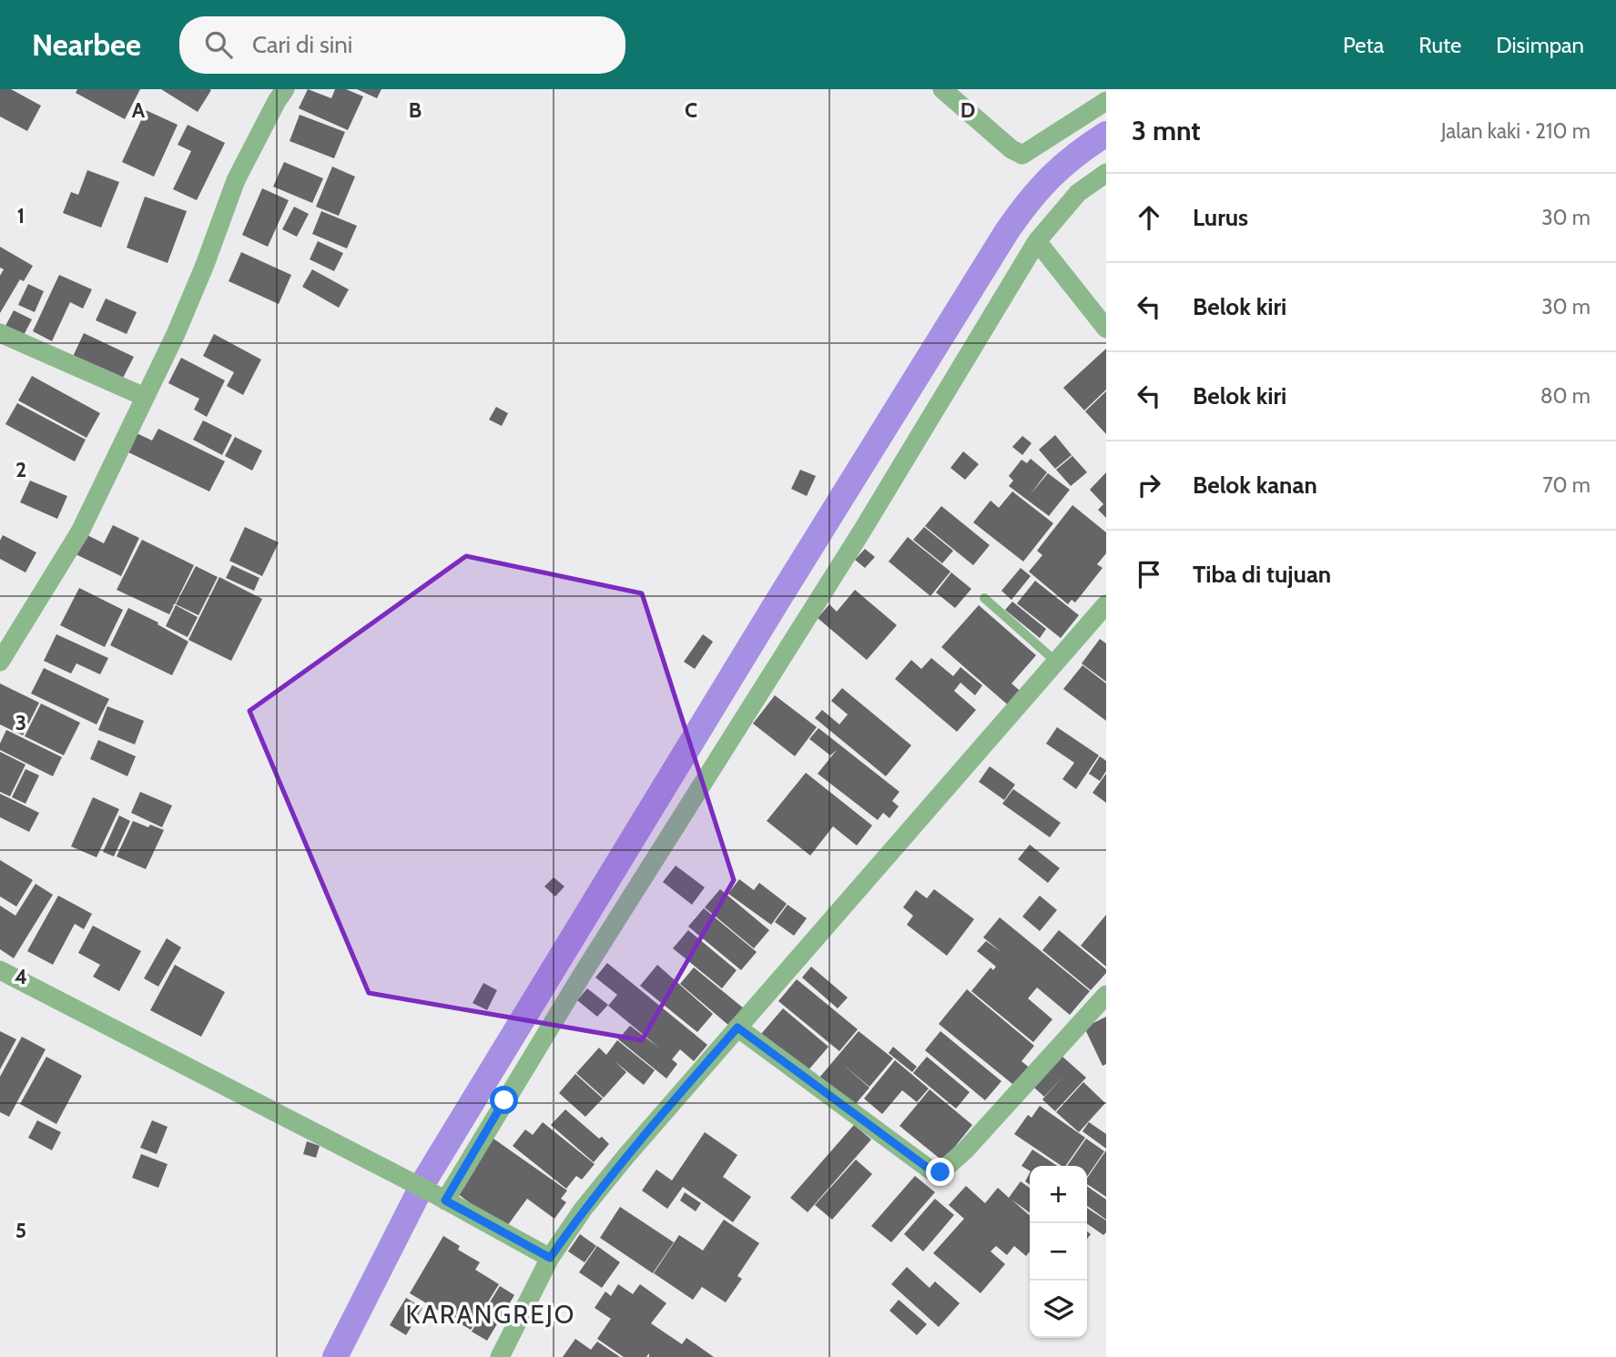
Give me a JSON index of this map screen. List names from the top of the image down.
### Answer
{
  "districts": ["KARANGREJO"],
  "page": {
    "header": "Nearbee",
    "search": "Cari di sini",
    "nav": ["Peta", "Rute", "Disimpan"],
    "heading": ["3 mnt", "Jalan kaki · 210 m"],
    "list": [
      ["Lurus", "30 m"],
      ["Belok kiri", "30 m"],
      ["Belok kiri", "80 m"],
      ["Belok kanan", "70 m"],
      "Tiba di tujuan"
    ],
    "map_buttons": ["+", "−"]
  },
  "grid": {
    "columns": [
      "A",
      "B",
      "C",
      "D"
    ],
    "rows": [
      "1",
      "2",
      "3",
      "4",
      "5"
    ]
  }
}
